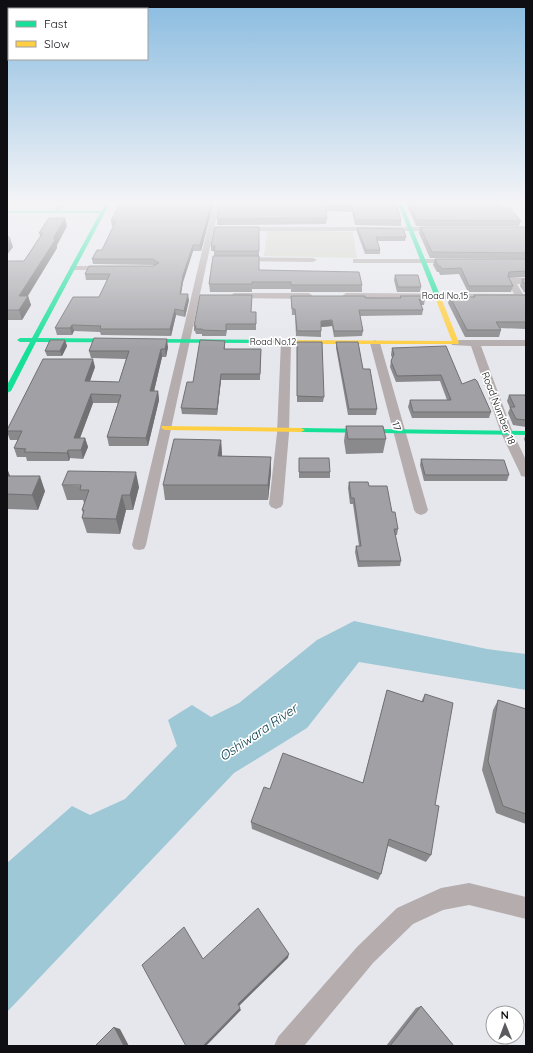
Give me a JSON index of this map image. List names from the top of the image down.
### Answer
{
  "streets": {
    "street": [
      "Road No.15",
      "Road No.12",
      "Road Number 18",
      "17"
    ]
  },
  "crossings": [
    ["Road No.12", "Road Number 18"],
    ["Road No.12", "17"]
  ],
  "water": ["Oshiwara River"],
  "legend": ["Fast", "Slow"],
  "north": "top"
}
